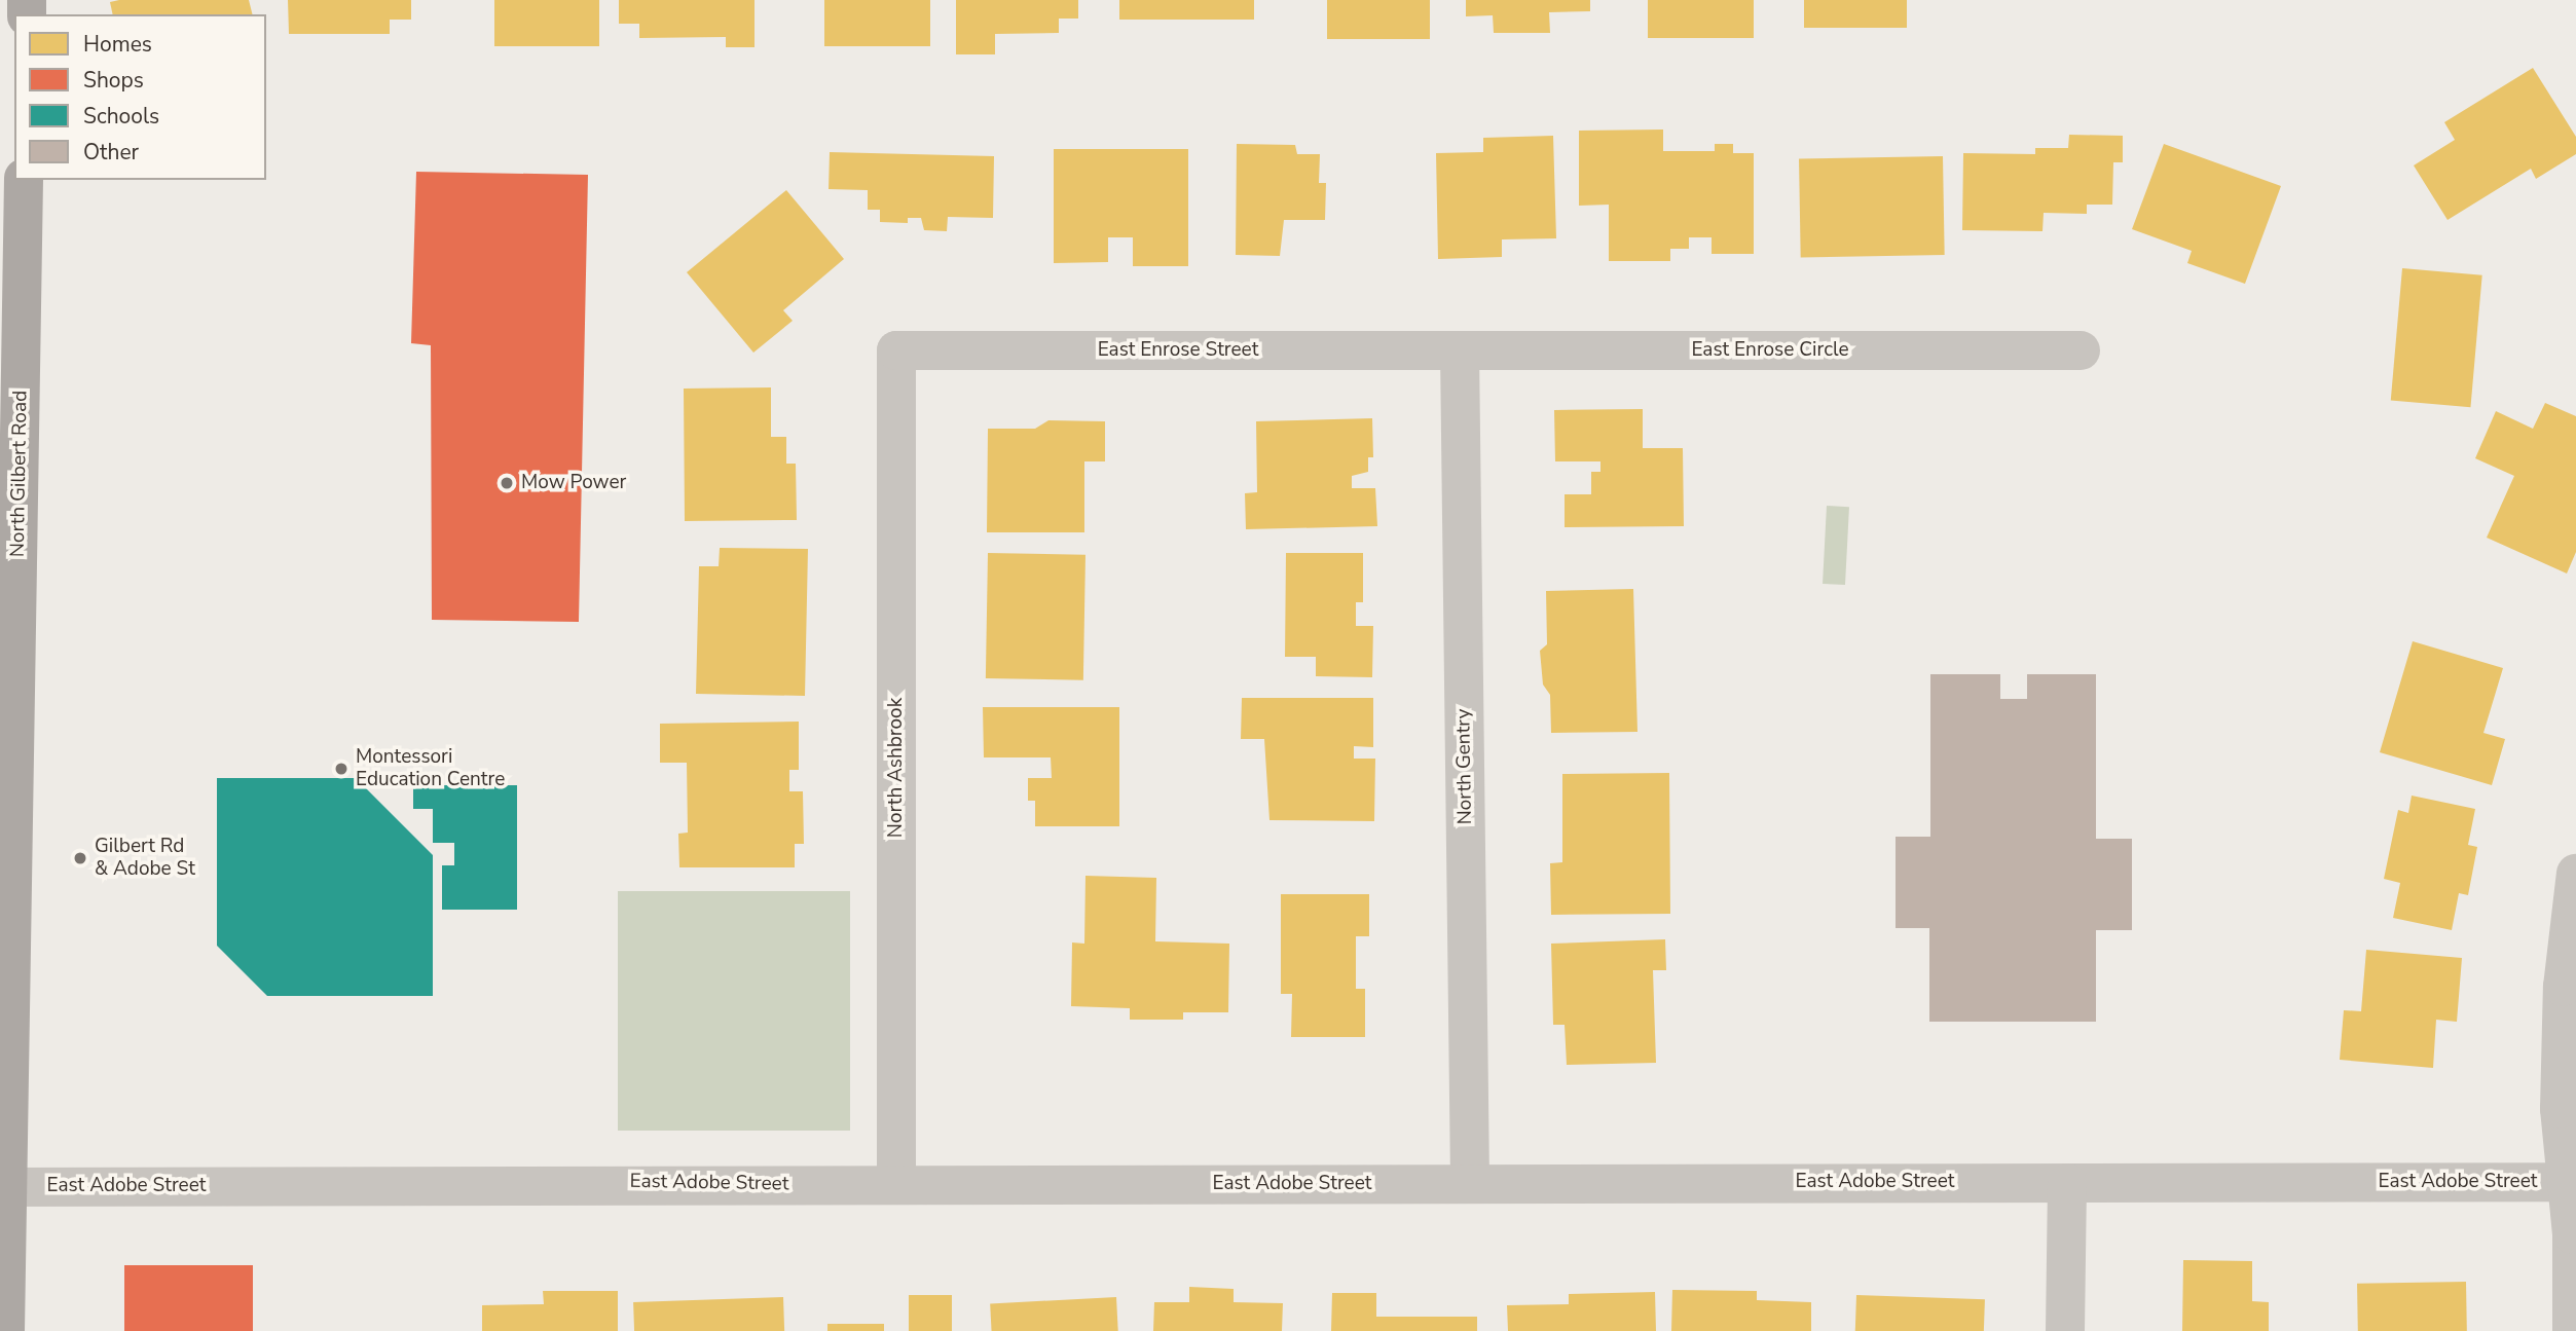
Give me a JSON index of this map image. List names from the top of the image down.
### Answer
{
  "streets": {
    "main road": ["North Gilbert Road"],
    "street": [
      "East Enrose Street",
      "East Enrose Circle",
      "North Gentry",
      "North Ashbrook",
      "East Adobe Street"
    ]
  },
  "crossings": [
    ["East Enrose Street", "East Enrose Circle"],
    ["East Enrose Street", "North Gentry"],
    ["East Enrose Street", "North Ashbrook"],
    ["East Enrose Circle", "North Gentry"],
    ["North Gilbert Road", "East Adobe Street"],
    ["North Gentry", "East Adobe Street"],
    ["North Ashbrook", "East Adobe Street"]
  ],
  "places": ["Mow Power", "Montessori Education Centre", "Gilbert Rd & Adobe St"],
  "legend": [
    "Homes",
    "Shops",
    "Schools",
    "Other"
  ]
}
